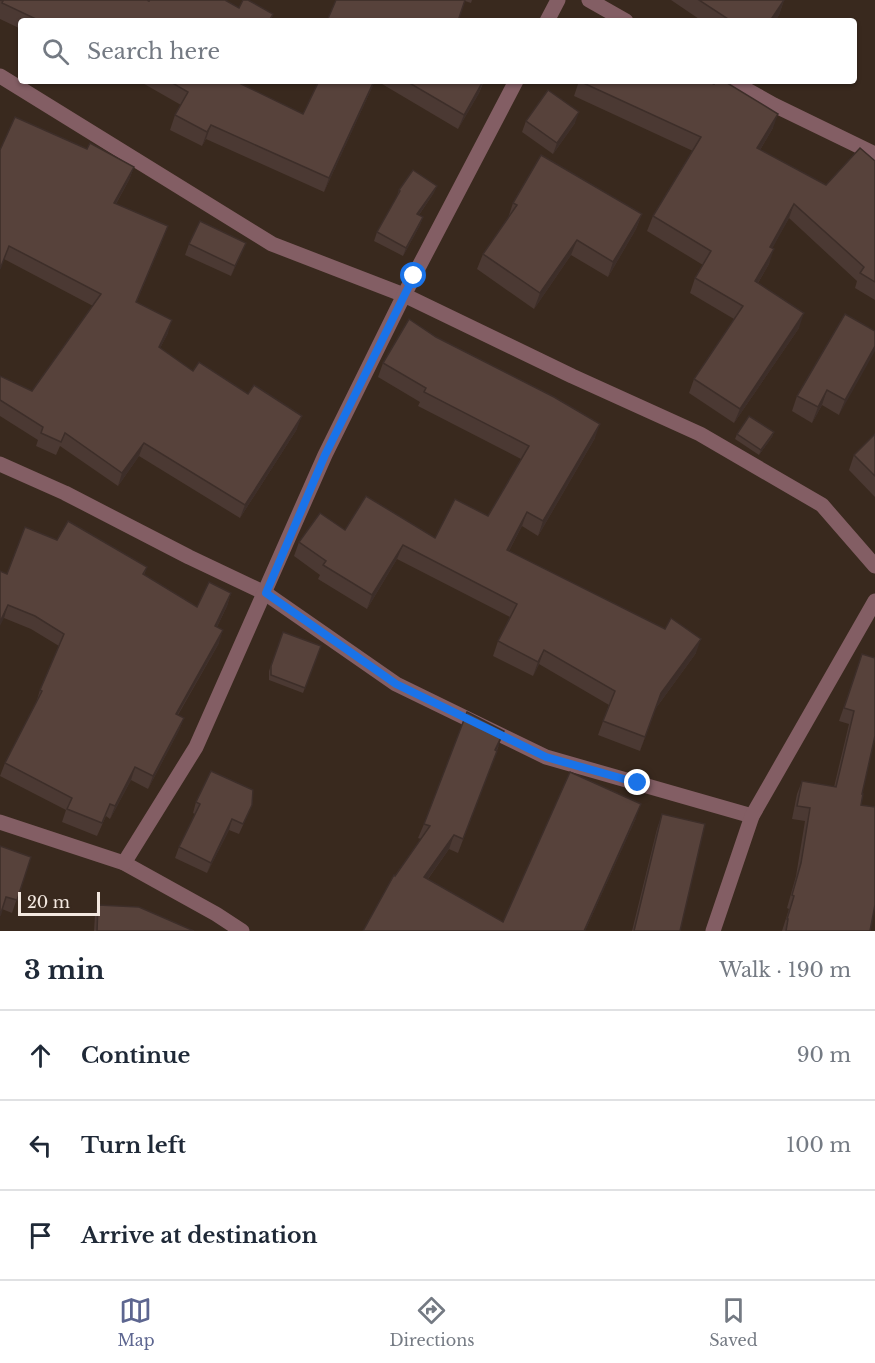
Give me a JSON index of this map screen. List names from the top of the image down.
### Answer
{
  "scale_bar": "20 m",
  "page": {
    "search": "Search here",
    "scale": "20 m",
    "heading": ["3 min", "Walk · 190 m"],
    "list": [
      ["Continue", "90 m"],
      ["Turn left", "100 m"],
      "Arrive at destination"
    ],
    "nav": ["Map", "Directions", "Saved"]
  }
}
